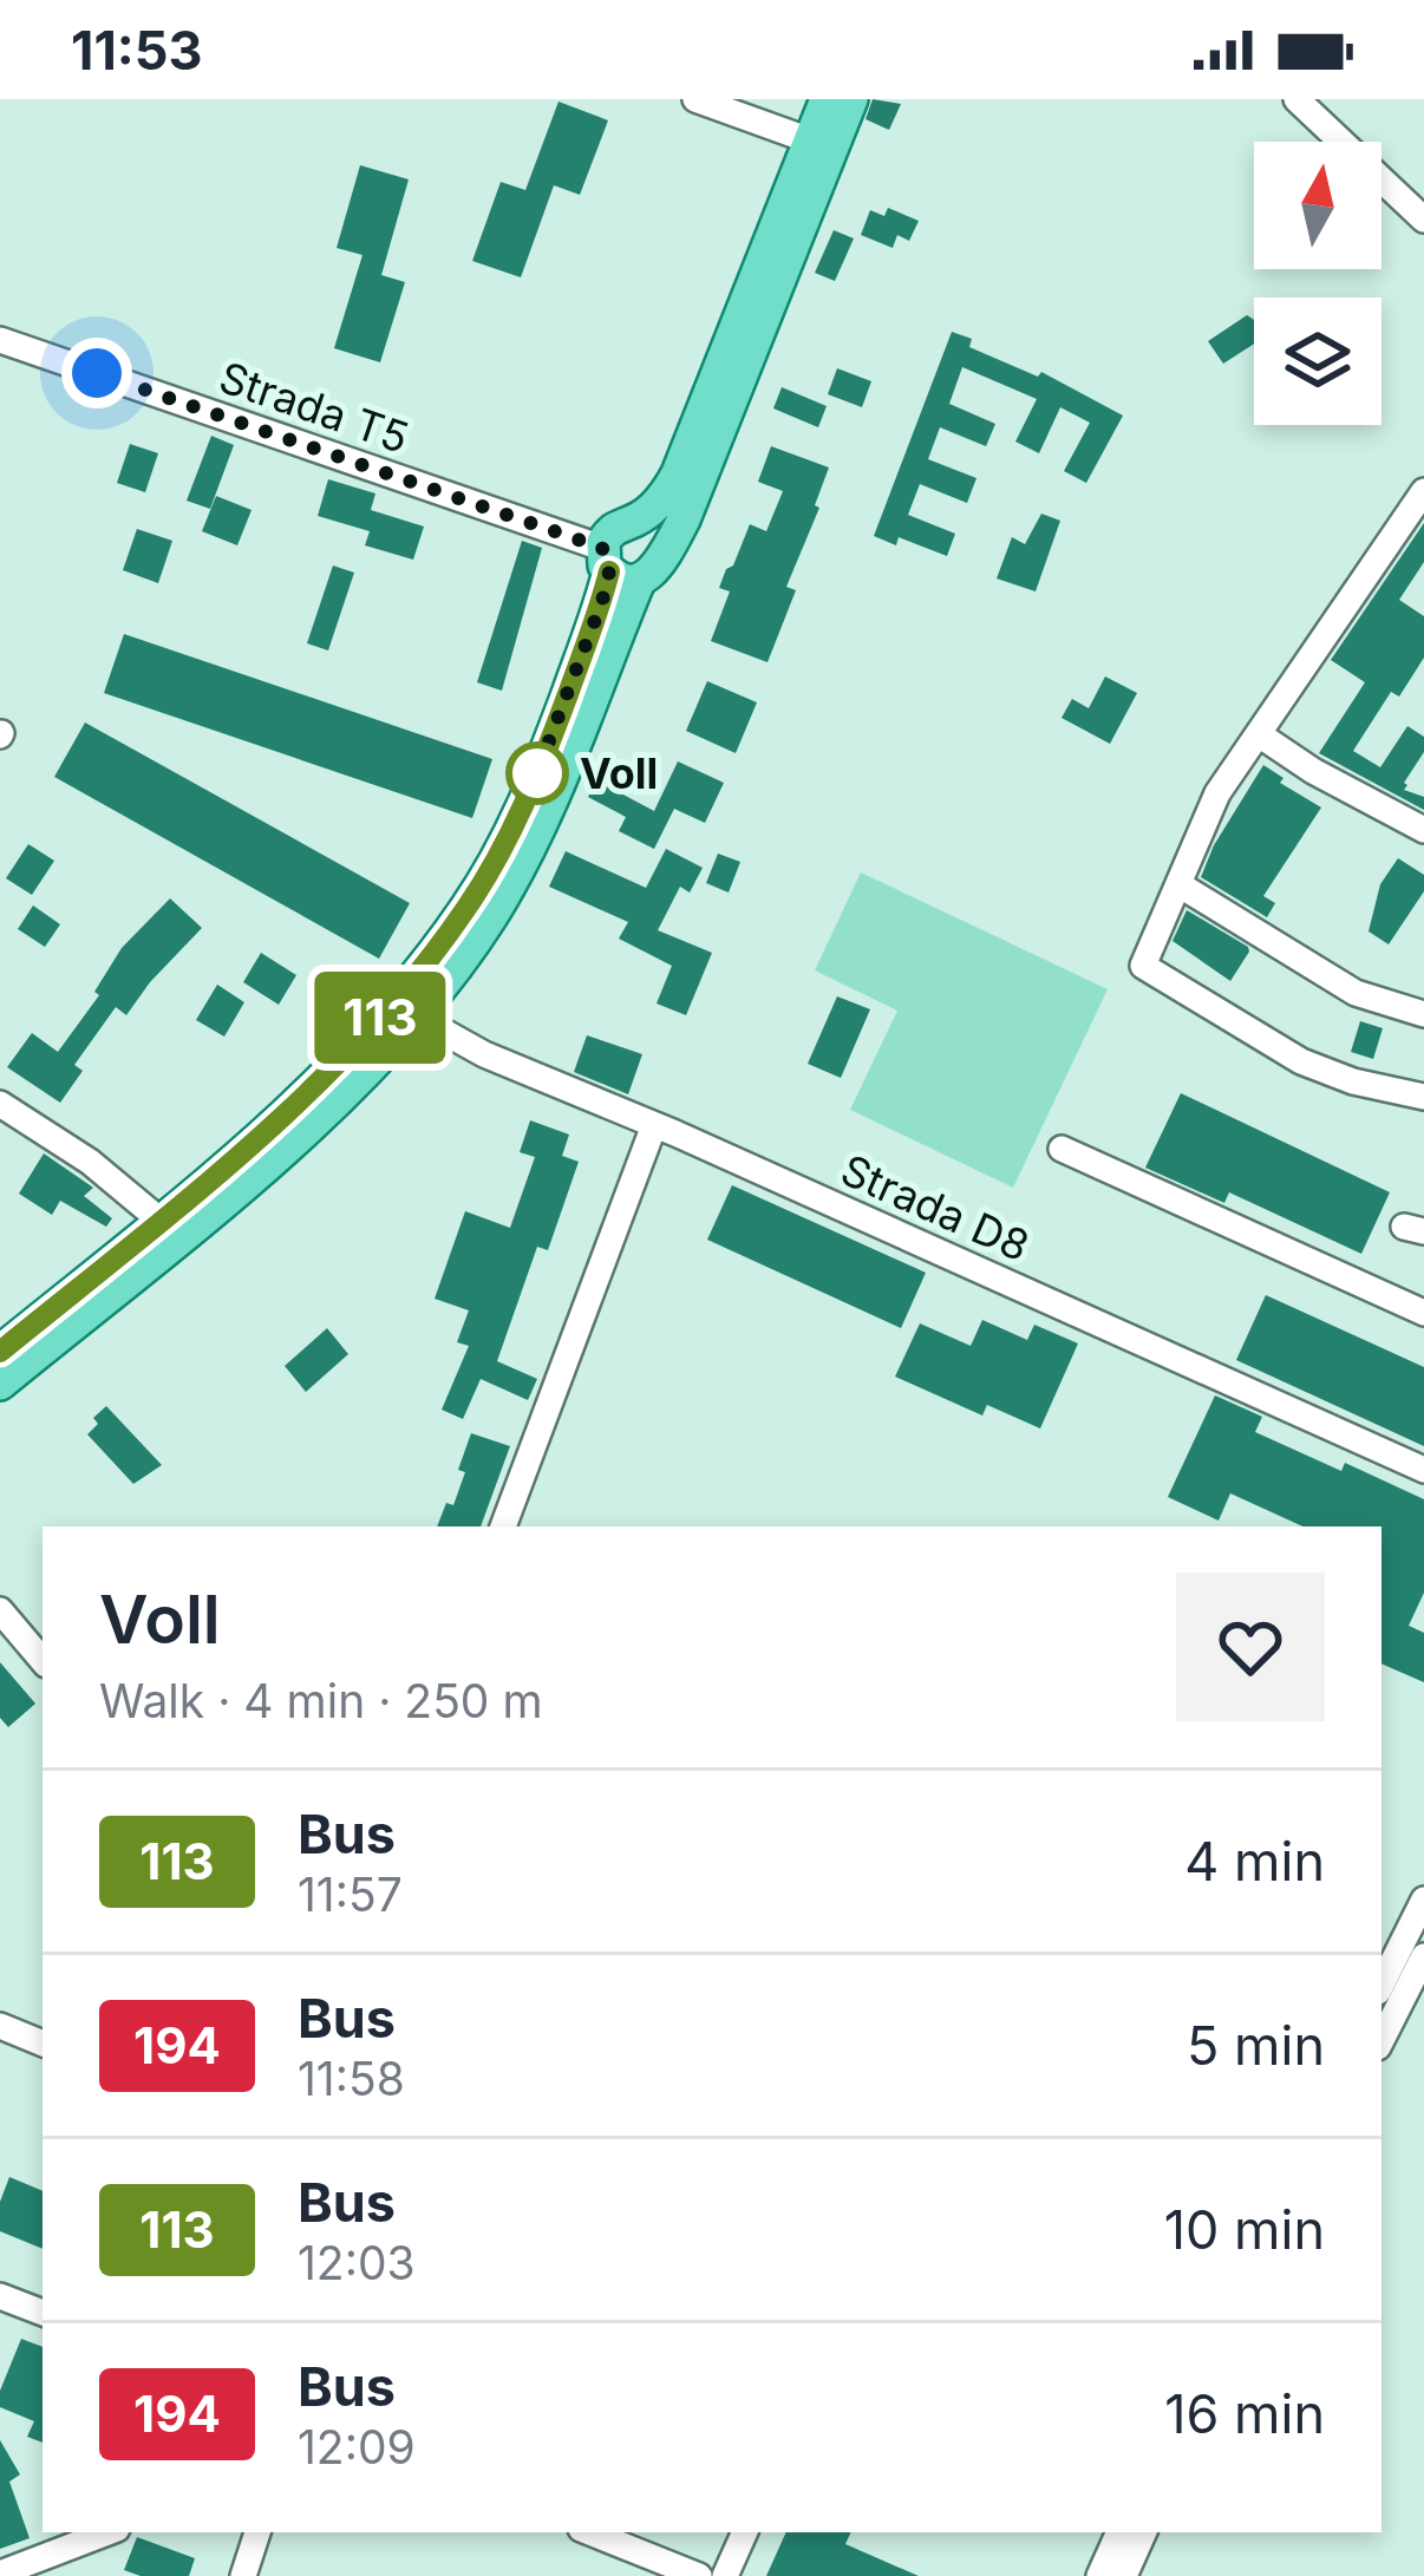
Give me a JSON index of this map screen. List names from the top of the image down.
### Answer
{
  "streets": {
    "street": ["Strada T5", "Strada D8"]
  },
  "places": ["Voll"],
  "lines": ["bus line 113"],
  "north": "top",
  "page": {
    "status": "11:53",
    "on_map": "113",
    "heading": ["Voll", "Walk · 4 min · 250 m"],
    "list": [
      {
        "mark": "113",
        "name": "Bus",
        "note": "11:57",
        "value": "4 min"
      },
      {
        "mark": "194",
        "name": "Bus",
        "note": "11:58",
        "value": "5 min"
      },
      {
        "mark": "113",
        "name": "Bus",
        "note": "12:03",
        "value": "10 min"
      },
      {
        "mark": "194",
        "name": "Bus",
        "note": "12:09",
        "value": "16 min"
      }
    ]
  }
}
